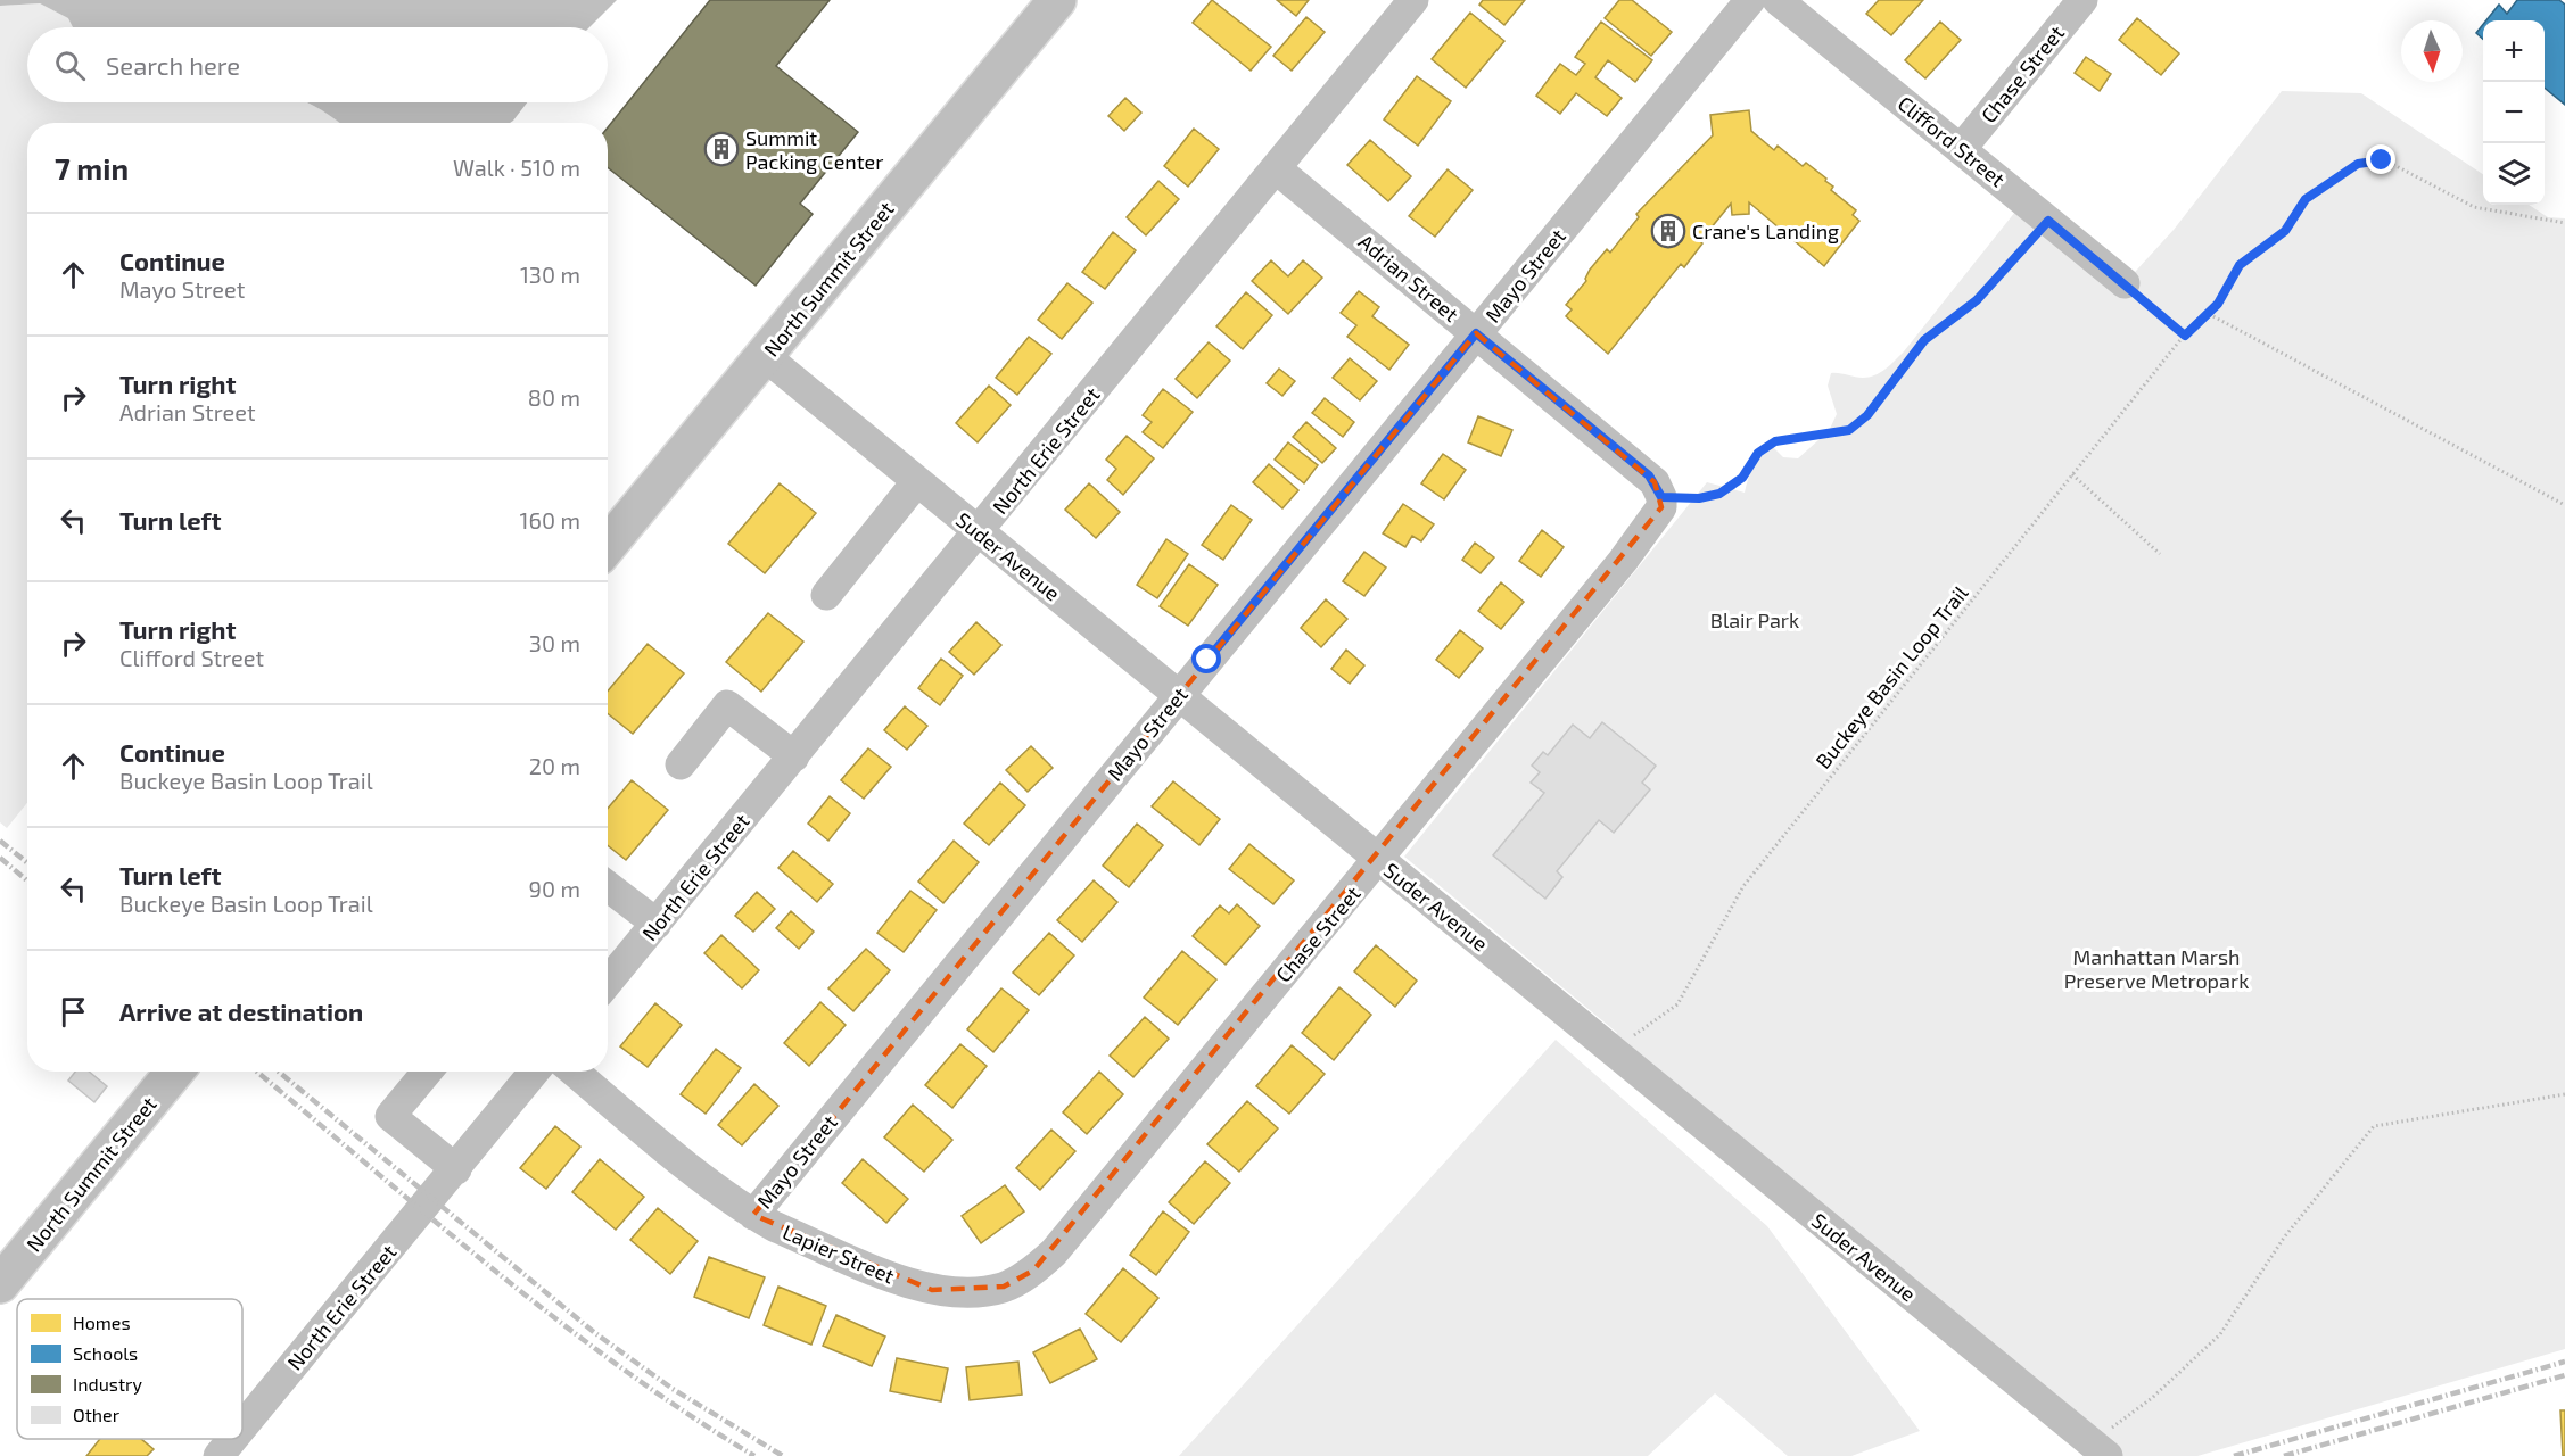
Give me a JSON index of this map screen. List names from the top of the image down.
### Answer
{
  "streets": {
    "main road": ["North Summit Street"],
    "street": [
      "Chase Street",
      "Clifford Street",
      "Mayo Street",
      "Adrian Street",
      "North Erie Street",
      "Suder Avenue",
      "Lapier Street"
    ],
    "path": ["Buckeye Basin Loop Trail"]
  },
  "crossings": [
    ["Chase Street", "Clifford Street"],
    ["Chase Street", "Adrian Street"],
    ["Chase Street", "Suder Avenue"],
    ["Chase Street", "Lapier Street"],
    ["Mayo Street", "Adrian Street"],
    ["Mayo Street", "Suder Avenue"],
    ["Mayo Street", "Lapier Street"],
    ["Adrian Street", "North Erie Street"],
    ["North Summit Street", "Suder Avenue"],
    ["North Erie Street", "Suder Avenue"]
  ],
  "parks": ["Blair Park", "Manhattan Marsh Preserve Metropark"],
  "places": {
    "building": ["Summit Packing Center", "Crane's Landing"]
  },
  "legend": [
    "Homes",
    "Schools",
    "Industry",
    "Other"
  ],
  "north": "bottom",
  "page": {
    "map_buttons": ["+", "−"],
    "search": "Search here",
    "heading": ["7 min", "Walk · 510 m"],
    "list": [
      ["Continue", "Mayo Street", "130 m"],
      ["Turn right", "Adrian Street", "80 m"],
      ["Turn left", "160 m"],
      ["Turn right", "Clifford Street", "30 m"],
      ["Continue", "Buckeye Basin Loop Trail", "20 m"],
      ["Turn left", "Buckeye Basin Loop Trail", "90 m"],
      "Arrive at destination"
    ]
  }
}
